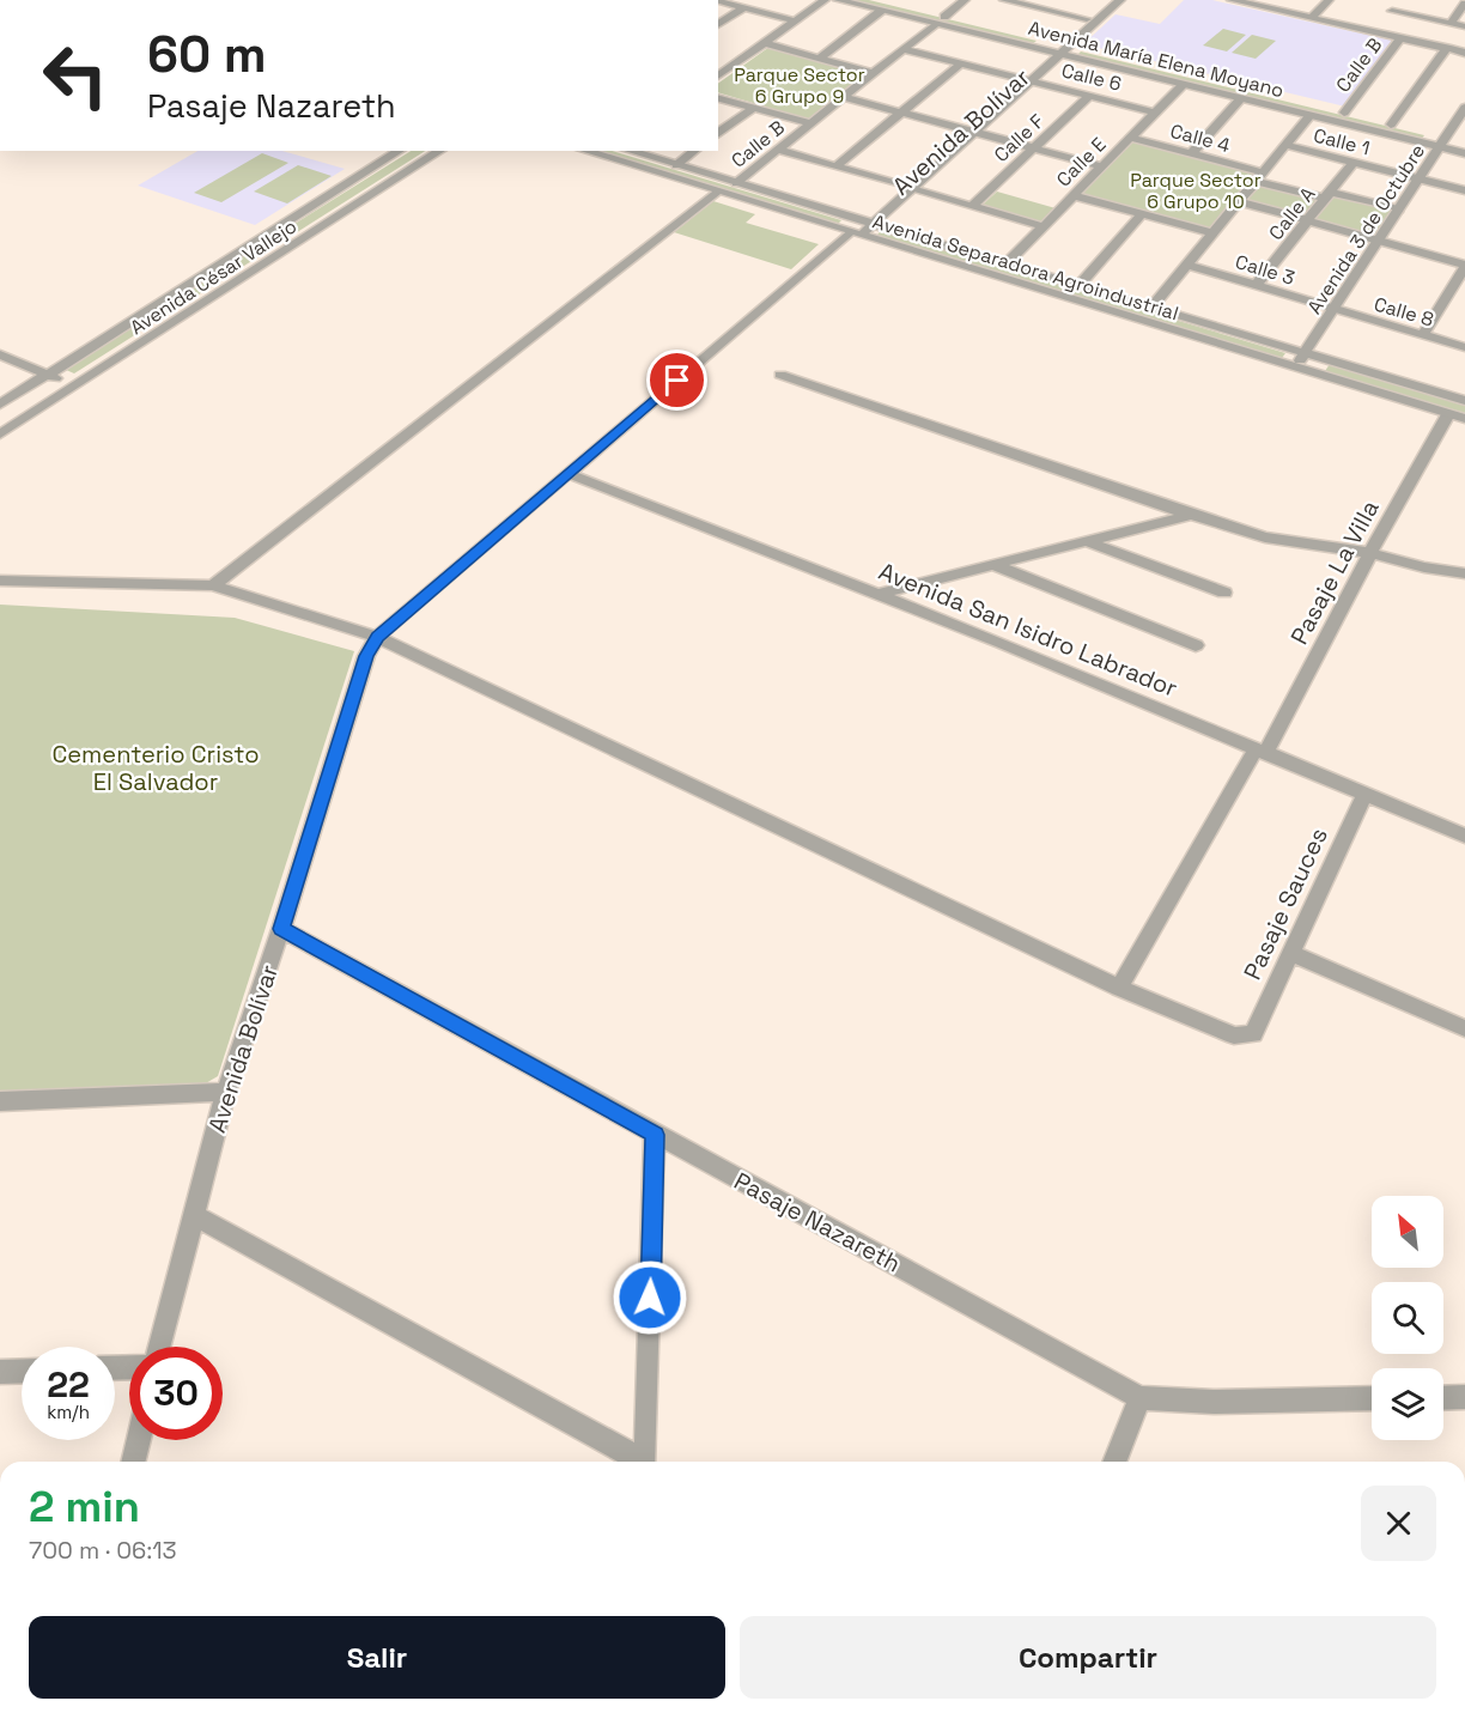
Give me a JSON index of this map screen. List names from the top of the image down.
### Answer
{
  "streets": {
    "street": [
      "Avenida María Elena Moyano",
      "Calle B",
      "Calle 6",
      "Avenida Bolívar",
      "Calle F",
      "Calle 4",
      "Calle 1",
      "Calle E",
      "Calle A",
      "Avenida 3 de Octubre",
      "Avenida Separadora Agroindustrial",
      "Calle 3",
      "Avenida César Vallejo",
      "Calle 8",
      "Pasaje La Villa",
      "Avenida San Isidro Labrador",
      "Pasaje Sauces",
      "Pasaje Nazareth"
    ]
  },
  "crossings": [
    ["Avenida María Elena Moyano", "Calle B"],
    ["Avenida María Elena Moyano", "Avenida Bolívar"],
    ["Avenida María Elena Moyano", "Calle E"],
    ["Avenida María Elena Moyano", "Avenida 3 de Octubre"],
    ["Calle B", "Avenida Separadora Agroindustrial"],
    ["Calle 6", "Avenida Bolívar"],
    ["Calle 6", "Calle F"],
    ["Calle 6", "Calle E"],
    ["Avenida Bolívar", "Avenida Separadora Agroindustrial"],
    ["Avenida Bolívar", "Avenida San Isidro Labrador"],
    ["Avenida Bolívar", "Pasaje Nazareth"],
    ["Calle 4", "Calle E"],
    ["Calle 4", "Calle A"],
    ["Calle 4", "Avenida 3 de Octubre"],
    ["Calle 1", "Calle A"],
    ["Calle 1", "Avenida 3 de Octubre"],
    ["Calle E", "Avenida Separadora Agroindustrial"],
    ["Calle A", "Calle 3"],
    ["Avenida 3 de Octubre", "Avenida Separadora Agroindustrial"],
    ["Avenida 3 de Octubre", "Calle 3"],
    ["Avenida 3 de Octubre", "Calle 8"],
    ["Avenida Separadora Agroindustrial", "Pasaje La Villa"],
    ["Calle 3", "Calle 8"],
    ["Pasaje La Villa", "Avenida San Isidro Labrador"],
    ["Pasaje La Villa", "Pasaje Sauces"],
    ["Avenida San Isidro Labrador", "Pasaje Sauces"]
  ],
  "parks": ["Parque Sector 6 Grupo 9", "Parque Sector 6 Grupo 10", "Cementerio Cristo El Salvador"],
  "north": "top left",
  "page": {
    "turn": ["60 m", "Pasaje Nazareth"],
    "speed": "22 km/h",
    "limit": "30",
    "heading": ["2 min", "700 m · 06:13"],
    "buttons": ["Salir", "Compartir"]
  }
}
